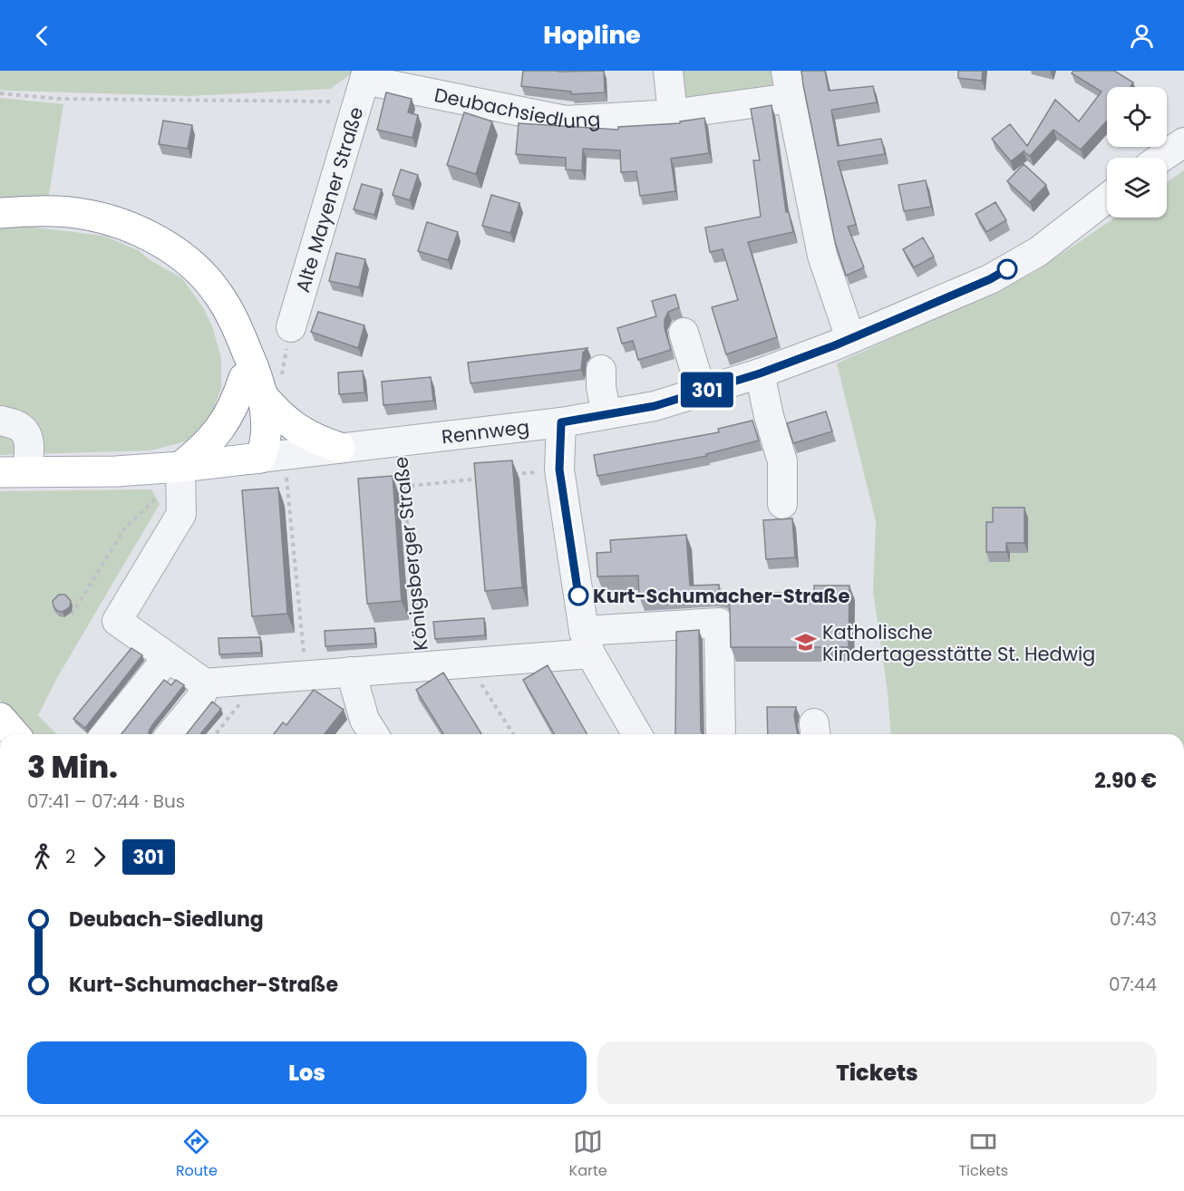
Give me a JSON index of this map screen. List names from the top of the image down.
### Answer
{
  "streets": {
    "main road": ["Rennweg"],
    "street": ["Deubachsiedlung", "Alte Mayener Straße", "Königsberger Straße"]
  },
  "crossings": [
    ["Deubachsiedlung", "Alte Mayener Straße"],
    ["Deubachsiedlung", "Rennweg"],
    ["Rennweg", "Königsberger Straße"]
  ],
  "places": {
    "other": ["Kurt-Schumacher-Straße"],
    "school or university": ["Katholische Kindertagesstätte St. Hedwig"]
  },
  "lines": ["bus line 301"],
  "page": {
    "header": "Hopline",
    "on_map": "301",
    "heading": ["3 Min.", "07:41 – 07:44 · Bus", "2.90 €"],
    "legs": ["2", "301"],
    "list": [
      {
        "name": "Deubach-Siedlung",
        "value": "07:43"
      },
      {
        "name": "Kurt-Schumacher-Straße",
        "value": "07:44"
      }
    ],
    "buttons": ["Los", "Tickets"],
    "tabs": ["Route", "Karte", "Tickets"]
  }
}
